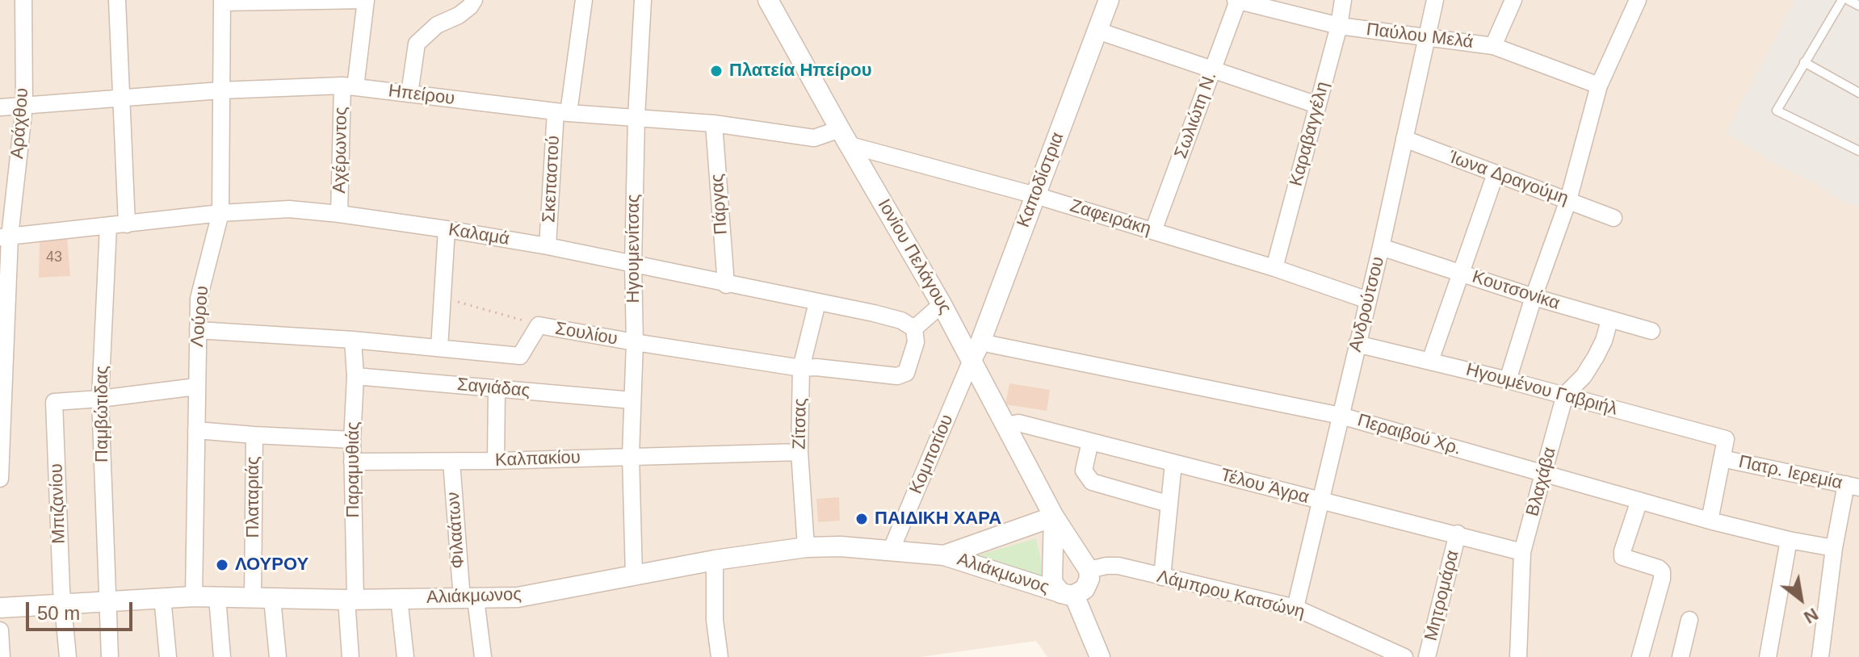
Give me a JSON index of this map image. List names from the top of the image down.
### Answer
{
  "streets": {
    "street": [
      "Παύλου Μελά",
      "Ηπείρου",
      "Σωλιώτη Ν.",
      "Αράχθου",
      "Καραβαγγέλη",
      "Αχέρωντος",
      "Ίωνα Δραγούμη",
      "Σκεπαστού",
      "Καποδίστρια",
      "Πάργας",
      "Ζαφειράκη",
      "Καλαμά",
      "Ηγουμενίτσας",
      "Ιονίου Πελάγους",
      "Κουτσονίκα",
      "Ανδρούτσου",
      "Λούρου",
      "Σουλίου",
      "Σαγιάδας",
      "Ηγουμένου Γαβριήλ",
      "Παμβώτιδας",
      "Ζίτσας",
      "Περαιβού Χρ.",
      "Κομποτίου",
      "Καλπακίου",
      "Παραμυθιάς",
      "Πατρ. Ιερεμία",
      "Βλαχάβα",
      "Τέλου Άγρα",
      "Πλαταριάς",
      "Μπιζανίου",
      "Φιλαάτων",
      "Αλιάκμωνος",
      "Λάμπρου Κατσώνη",
      "Μητρομάρα"
    ]
  },
  "crossings": [
    ["Παύλου Μελά", "Σωλιώτη Ν."],
    ["Παύλου Μελά", "Καραβαγγέλη"],
    ["Παύλου Μελά", "Ανδρούτσου"],
    ["Ηπείρου", "Αράχθου"],
    ["Ηπείρου", "Αχέρωντος"],
    ["Ηπείρου", "Σκεπαστού"],
    ["Ηπείρου", "Πάργας"],
    ["Ηπείρου", "Ζαφειράκη"],
    ["Ηπείρου", "Ηγουμενίτσας"],
    ["Ηπείρου", "Ιονίου Πελάγους"],
    ["Ηπείρου", "Λούρου"],
    ["Σωλιώτη Ν.", "Ζαφειράκη"],
    ["Αράχθου", "Καλαμά"],
    ["Καραβαγγέλη", "Ζαφειράκη"],
    ["Αχέρωντος", "Καλαμά"],
    ["Ίωνα Δραγούμη", "Ανδρούτσου"],
    ["Σκεπαστού", "Καλαμά"],
    ["Καποδίστρια", "Ζαφειράκη"],
    ["Καποδίστρια", "Ιονίου Πελάγους"],
    ["Καποδίστρια", "Περαιβού Χρ."],
    ["Καποδίστρια", "Κομποτίου"],
    ["Πάργας", "Καλαμά"],
    ["Ζαφειράκη", "Ιονίου Πελάγους"],
    ["Ζαφειράκη", "Ανδρούτσου"],
    ["Καλαμά", "Ηγουμενίτσας"],
    ["Καλαμά", "Λούρου"],
    ["Καλαμά", "Σουλίου"],
    ["Καλαμά", "Παμβώτιδας"],
    ["Καλαμά", "Ζίτσας"],
    ["Ηγουμενίτσας", "Σουλίου"],
    ["Ηγουμενίτσας", "Σαγιάδας"],
    ["Ηγουμενίτσας", "Καλπακίου"],
    ["Ηγουμενίτσας", "Αλιάκμωνος"],
    ["Ιονίου Πελάγους", "Περαιβού Χρ."],
    ["Ιονίου Πελάγους", "Κομποτίου"],
    ["Ιονίου Πελάγους", "Τέλου Άγρα"],
    ["Ιονίου Πελάγους", "Αλιάκμωνος"],
    ["Ιονίου Πελάγους", "Λάμπρου Κατσώνη"],
    ["Κουτσονίκα", "Ανδρούτσου"],
    ["Κουτσονίκα", "Βλαχάβα"],
    ["Ανδρούτσου", "Ηγουμένου Γαβριήλ"],
    ["Ανδρούτσου", "Περαιβού Χρ."],
    ["Ανδρούτσου", "Τέλου Άγρα"],
    ["Ανδρούτσου", "Λάμπρου Κατσώνη"],
    ["Λούρου", "Σουλίου"],
    ["Λούρου", "Αλιάκμωνος"],
    ["Σουλίου", "Ζίτσας"],
    ["Σουλίου", "Παραμυθιάς"],
    ["Σαγιάδας", "Παραμυθιάς"],
    ["Ηγουμένου Γαβριήλ", "Πατρ. Ιερεμία"],
    ["Ηγουμένου Γαβριήλ", "Βλαχάβα"],
    ["Παμβώτιδας", "Μπιζανίου"],
    ["Παμβώτιδας", "Αλιάκμωνος"],
    ["Ζίτσας", "Καλπακίου"],
    ["Ζίτσας", "Αλιάκμωνος"],
    ["Περαιβού Χρ.", "Κομποτίου"],
    ["Περαιβού Χρ.", "Βλαχάβα"],
    ["Κομποτίου", "Αλιάκμωνος"],
    ["Καλπακίου", "Παραμυθιάς"],
    ["Καλπακίου", "Φιλαάτων"],
    ["Παραμυθιάς", "Αλιάκμωνος"],
    ["Βλαχάβα", "Τέλου Άγρα"],
    ["Τέλου Άγρα", "Μητρομάρα"],
    ["Πλαταριάς", "Αλιάκμωνος"],
    ["Μπιζανίου", "Αλιάκμωνος"],
    ["Φιλαάτων", "Αλιάκμωνος"]
  ],
  "places": ["Πλατεία Ηπείρου", "ΠΑΙΔΙΚΗ ΧΑΡΑ", "ΛΟΥΡΟΥ"],
  "house_numbers": ["43"],
  "scale_bar": "50 m",
  "north": "bottom right"
}
